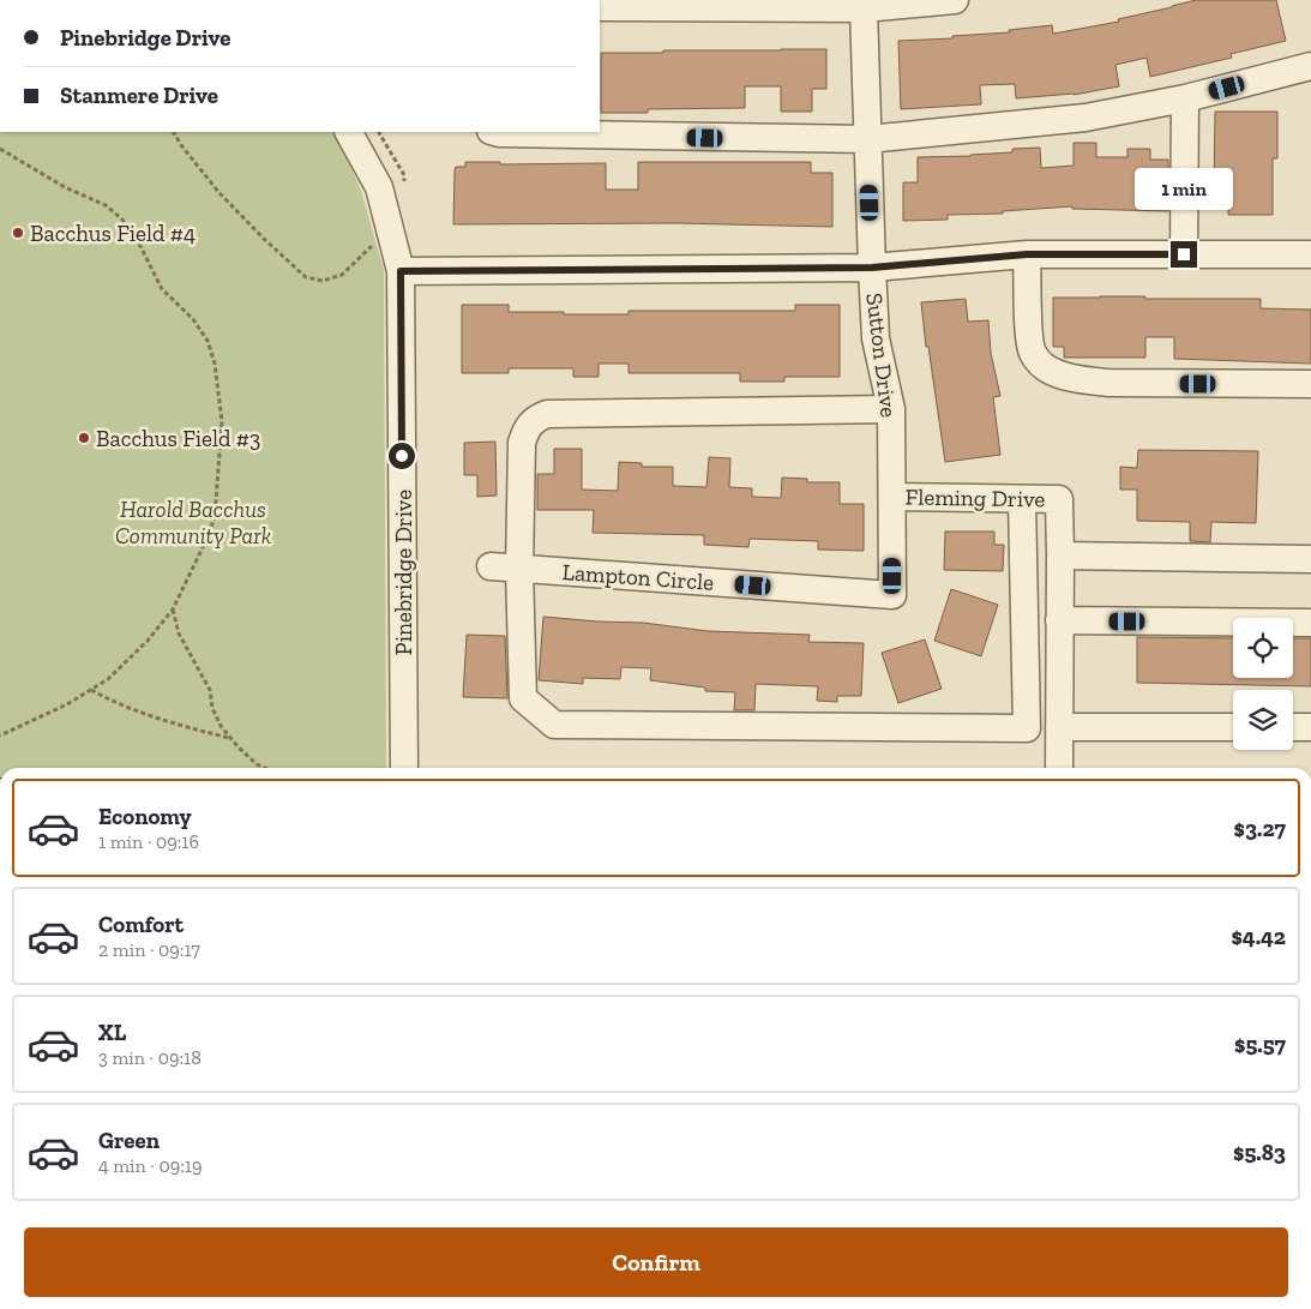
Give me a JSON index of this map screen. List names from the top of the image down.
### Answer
{
  "streets": {
    "street": [
      "Sutton Drive",
      "Fleming Drive",
      "Pinebridge Drive",
      "Lampton Circle"
    ]
  },
  "crossings": [
    ["Sutton Drive", "Fleming Drive"],
    ["Sutton Drive", "Lampton Circle"]
  ],
  "parks": ["Harold Bacchus Community Park"],
  "places": ["Bacchus Field #4", "Bacchus Field #3"],
  "page": {
    "banner": ["Pinebridge Drive", "Stanmere Drive"],
    "bubble": "1 min",
    "list": [
      {
        "name": "Economy",
        "note": "1 min · 09:16",
        "value": "$3.27"
      },
      {
        "name": "Comfort",
        "note": "2 min · 09:17",
        "value": "$4.42"
      },
      {
        "name": "XL",
        "note": "3 min · 09:18",
        "value": "$5.57"
      },
      {
        "name": "Green",
        "note": "4 min · 09:19",
        "value": "$5.83"
      }
    ],
    "buttons": "Confirm"
  }
}
